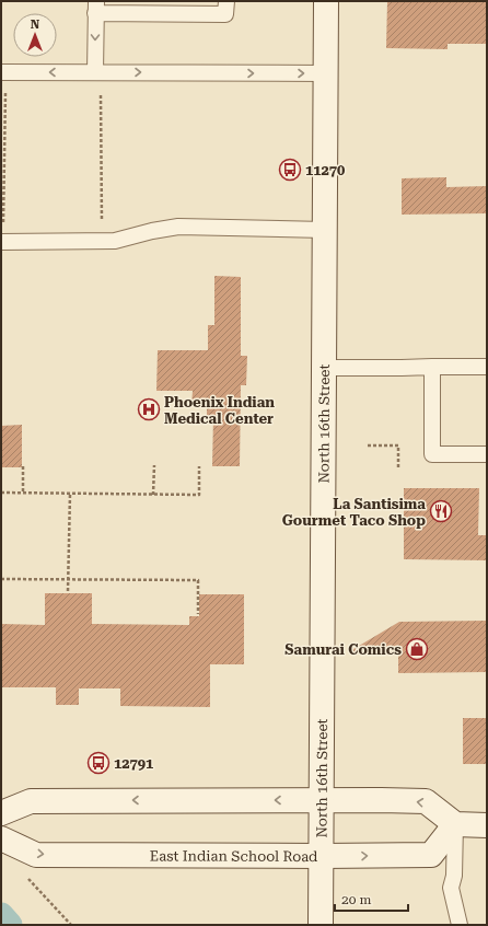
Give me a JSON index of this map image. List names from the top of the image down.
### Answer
{
  "streets": {
    "main road": ["North 16th Street", "East Indian School Road"]
  },
  "crossings": [
    ["North 16th Street", "East Indian School Road"]
  ],
  "places": {
    "bus stop": ["11270", "12791"],
    "hospital": ["Phoenix Indian Medical Center"],
    "restaurant": ["La Santisima Gourmet Taco Shop"],
    "shop": ["Samurai Comics"]
  },
  "scale_bar": "20 m",
  "north": "top"
}
